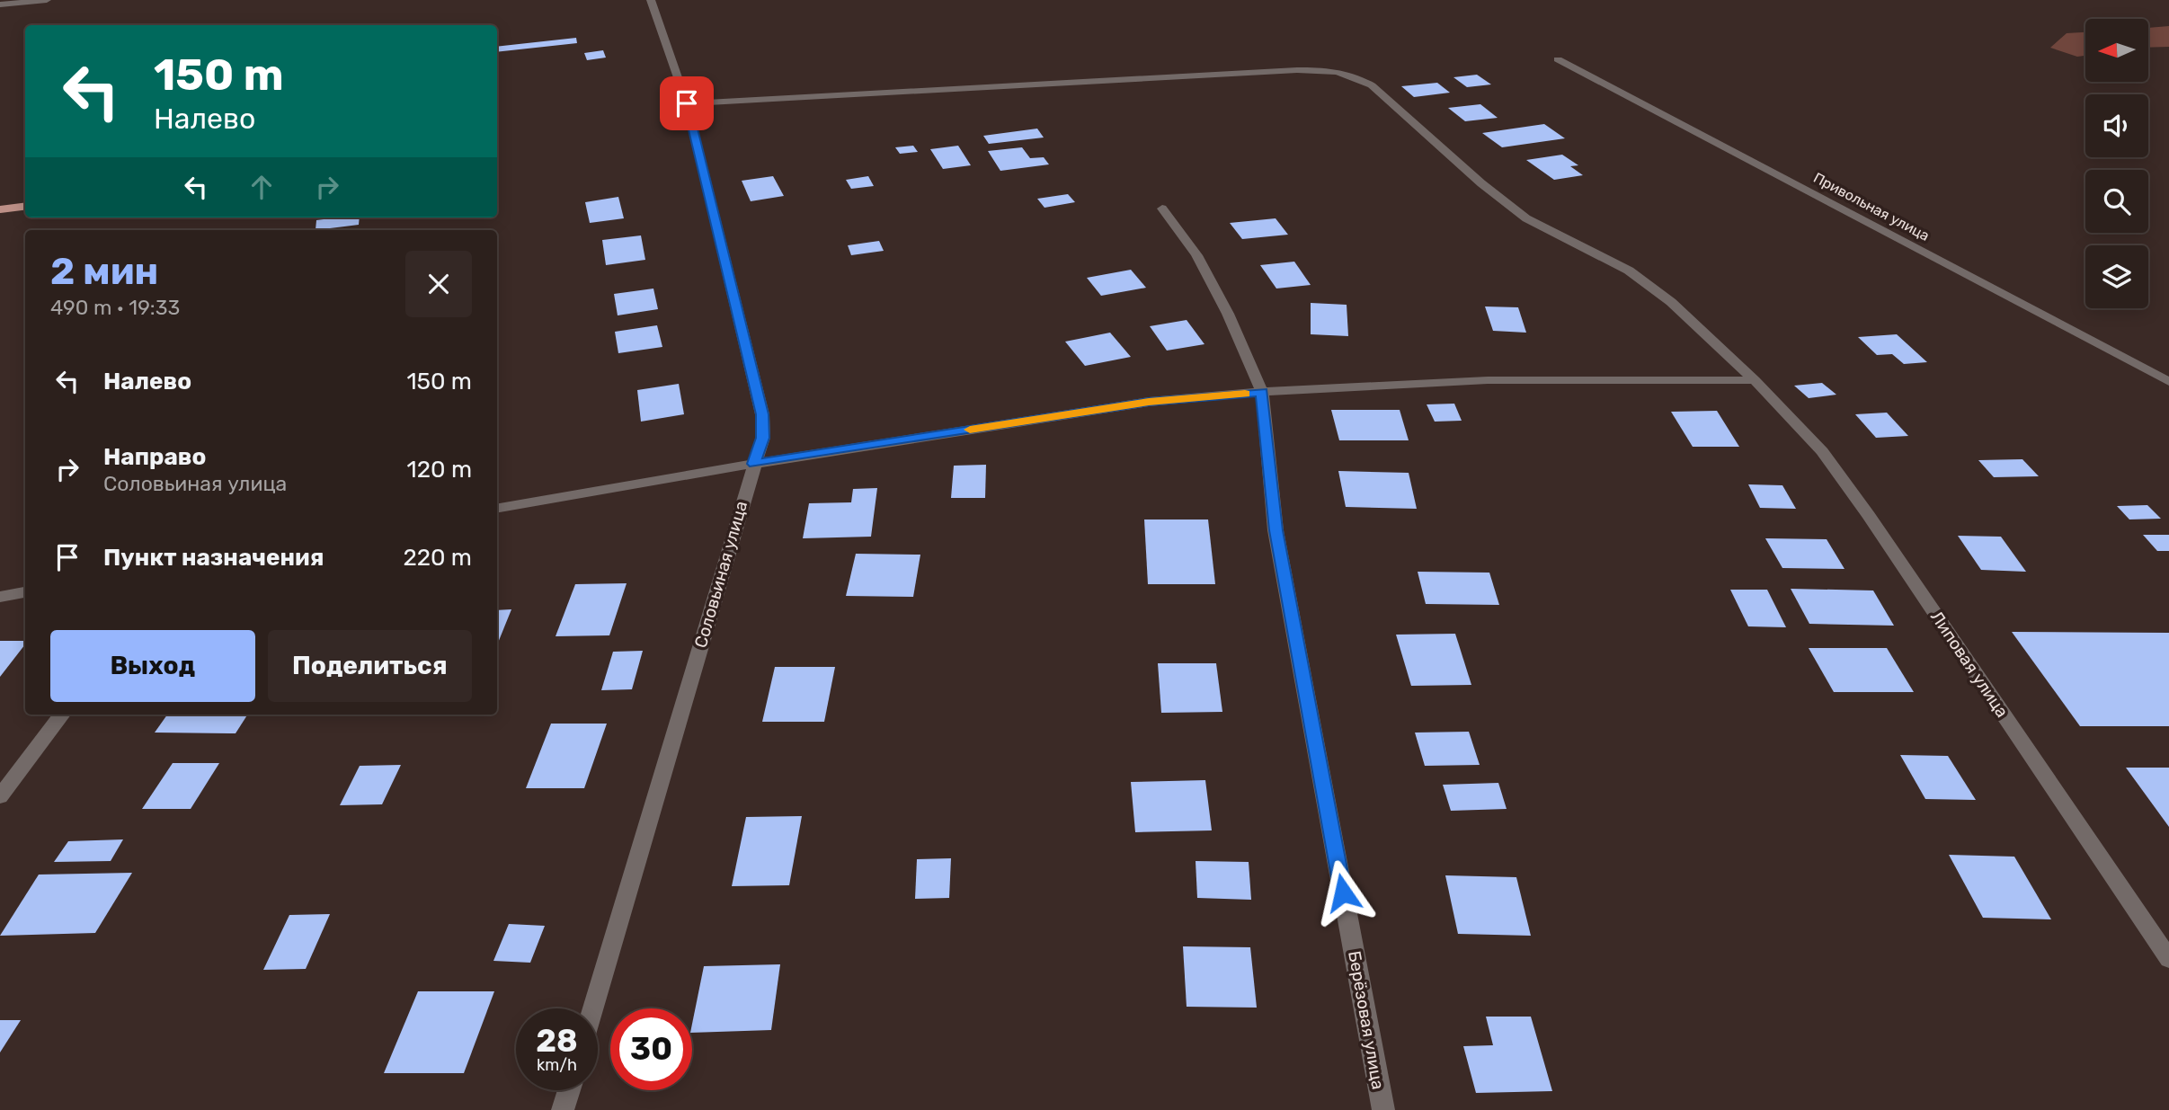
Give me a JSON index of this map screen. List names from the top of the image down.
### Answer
{
  "streets": {
    "street": [
      "Привольная улица",
      "Соловьиная улица",
      "Липовая улица",
      "Берёзовая улица"
    ]
  },
  "crossings": [
    ["Соловьиная улица", "Липовая улица"]
  ],
  "north": "left",
  "page": {
    "turn": ["150 m", "Налево"],
    "heading": ["2 мин", "490 m · 19:33"],
    "list": [
      {
        "name": "Налево",
        "value": "150 m"
      },
      {
        "name": "Направо",
        "note": "Соловьиная улица",
        "value": "120 m"
      },
      {
        "name": "Пункт назначения",
        "value": "220 m"
      }
    ],
    "buttons": ["Выход", "Поделиться"],
    "speed": "28 km/h",
    "limit": "30"
  }
}
